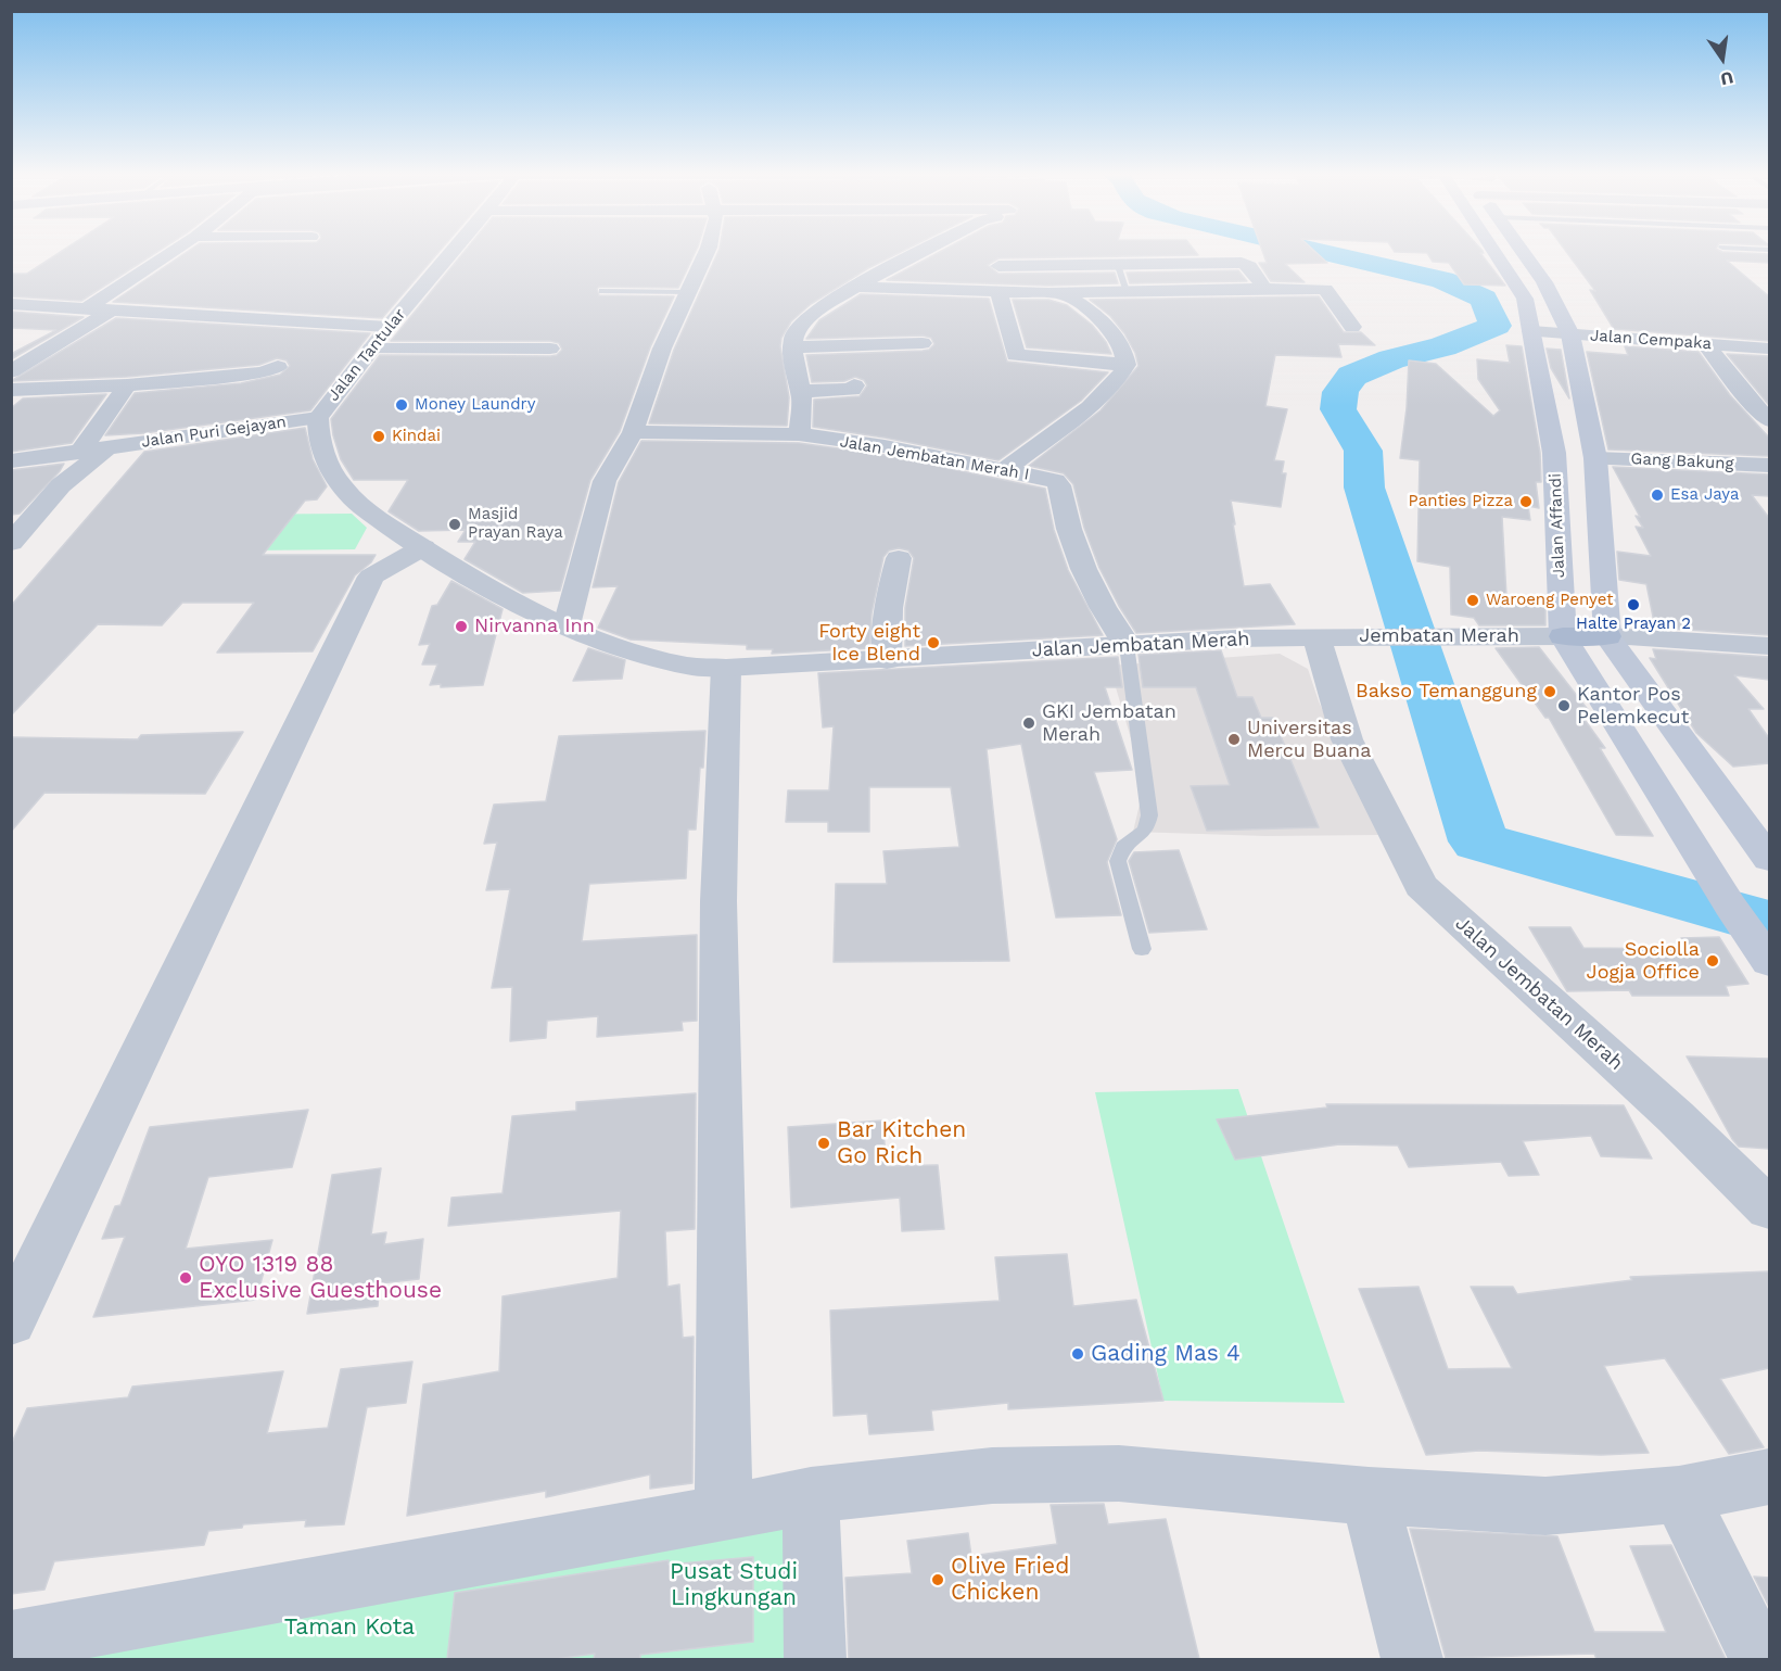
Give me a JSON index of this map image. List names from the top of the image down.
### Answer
{
  "streets": {
    "main road": ["Jalan Affandi"],
    "street": [
      "Jalan Cempaka",
      "Jalan Tantular",
      "Jalan Puri Gejayan",
      "Jalan Jembatan Merah I",
      "Gang Bakung",
      "Jembatan Merah",
      "Jalan Jembatan Merah"
    ]
  },
  "crossings": [
    ["Jalan Cempaka", "Jalan Affandi"],
    ["Jalan Tantular", "Jalan Puri Gejayan"],
    ["Jalan Tantular", "Jalan Jembatan Merah"],
    ["Jalan Puri Gejayan", "Jalan Jembatan Merah"],
    ["Jalan Jembatan Merah I", "Jalan Jembatan Merah"],
    ["Jalan Affandi", "Jembatan Merah"],
    ["Jembatan Merah", "Jalan Jembatan Merah"]
  ],
  "parks": ["Pusat Studi Lingkungan", "Taman Kota"],
  "places": [
    "Money Laundry",
    "Kindai",
    "Esa Jaya",
    "Panties Pizza",
    "Masjid Prayan Raya",
    "Waroeng Penyet",
    "Halte Prayan 2",
    "Nirvanna Inn",
    "Forty eight Ice Blend",
    "Bakso Temanggung",
    "Kantor Pos Pelemkecut",
    "GKI Jembatan Merah",
    "Universitas Mercu Buana",
    "Sociolla Jogja Office",
    "Bar Kitchen Go Rich",
    "OYO 1319 88 Exclusive Guesthouse",
    "Gading Mas 4",
    "Olive Fried Chicken"
  ],
  "north": "bottom"
}
